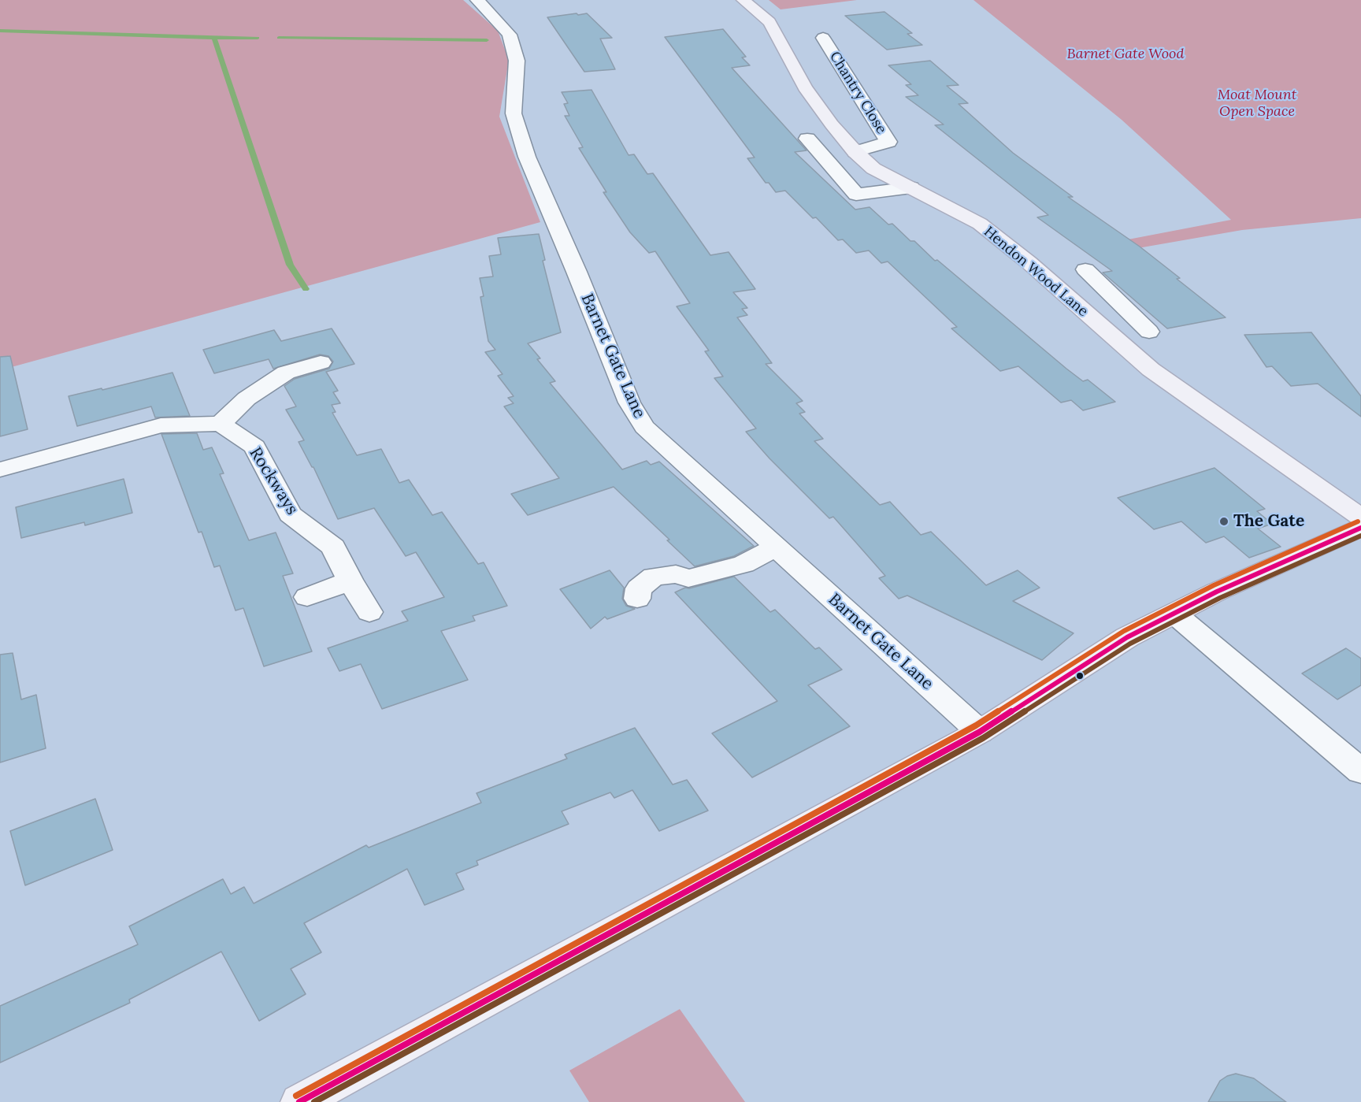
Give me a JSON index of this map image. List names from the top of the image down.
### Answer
{
  "streets": {
    "main road": ["Hendon Wood Lane"],
    "street": ["Chantry Close", "Barnet Gate Lane", "Rockways"]
  },
  "crossings": [
    ["Chantry Close", "Hendon Wood Lane"]
  ],
  "parks": ["Barnet Gate Wood", "Moat Mount Open Space"],
  "places": ["The Gate"]
}
